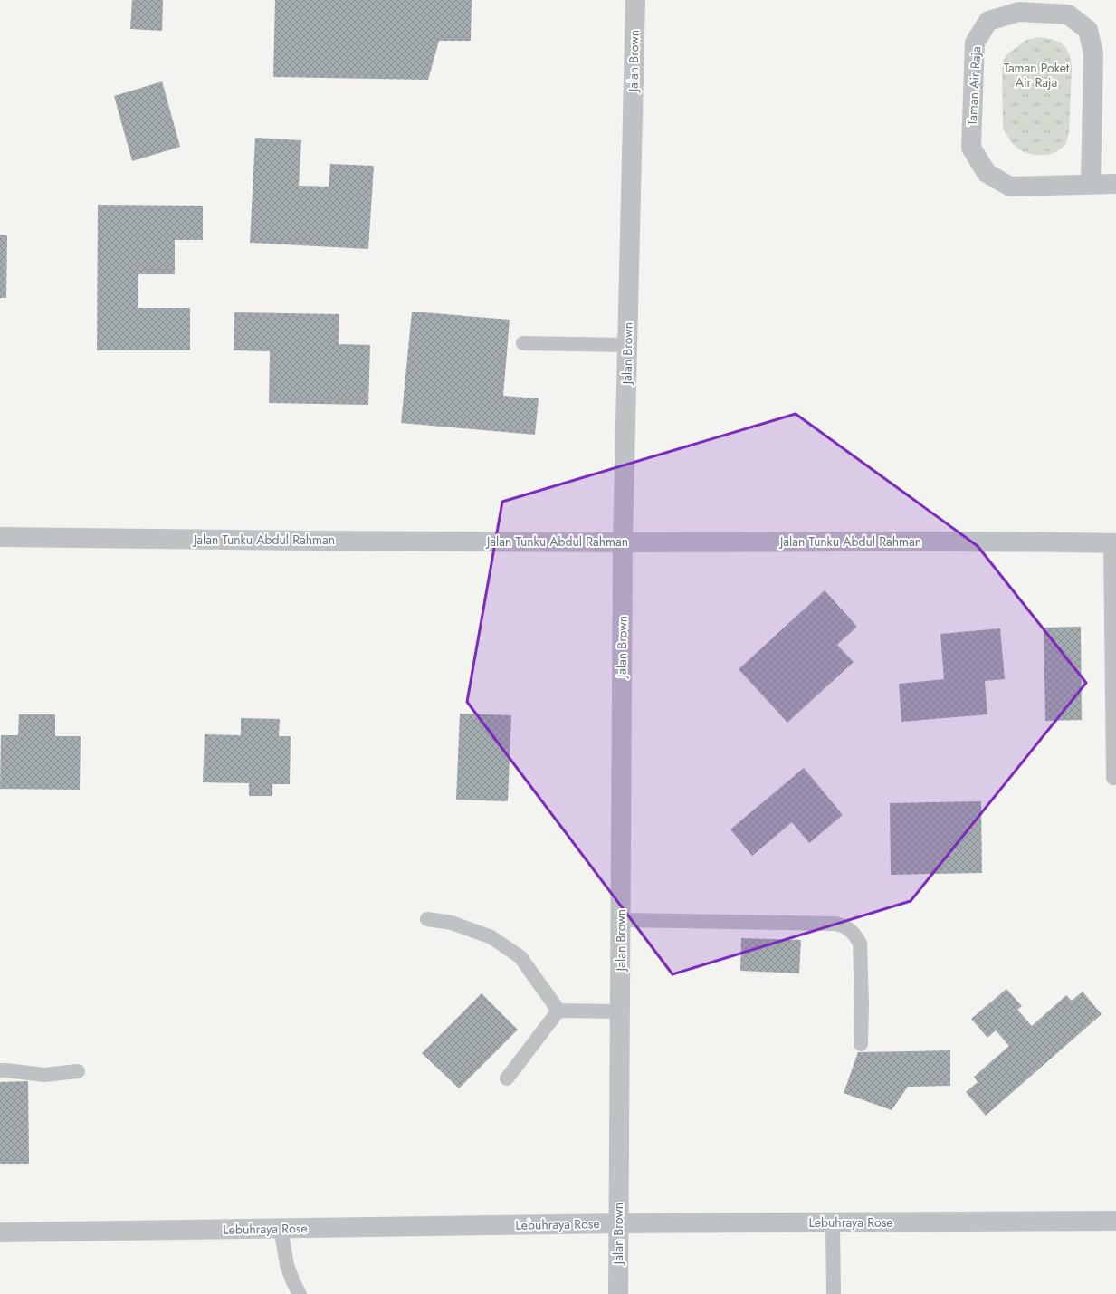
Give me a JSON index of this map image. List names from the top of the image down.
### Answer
{
  "streets": {
    "street": [
      "Jalan Brown",
      "Taman Air Raja",
      "Jalan Tunku Abdul Rahman",
      "Lebuhraya Rose"
    ]
  },
  "crossings": [
    ["Jalan Brown", "Jalan Tunku Abdul Rahman"],
    ["Jalan Brown", "Lebuhraya Rose"]
  ],
  "parks": ["Taman Poket Air Raja"]
}
